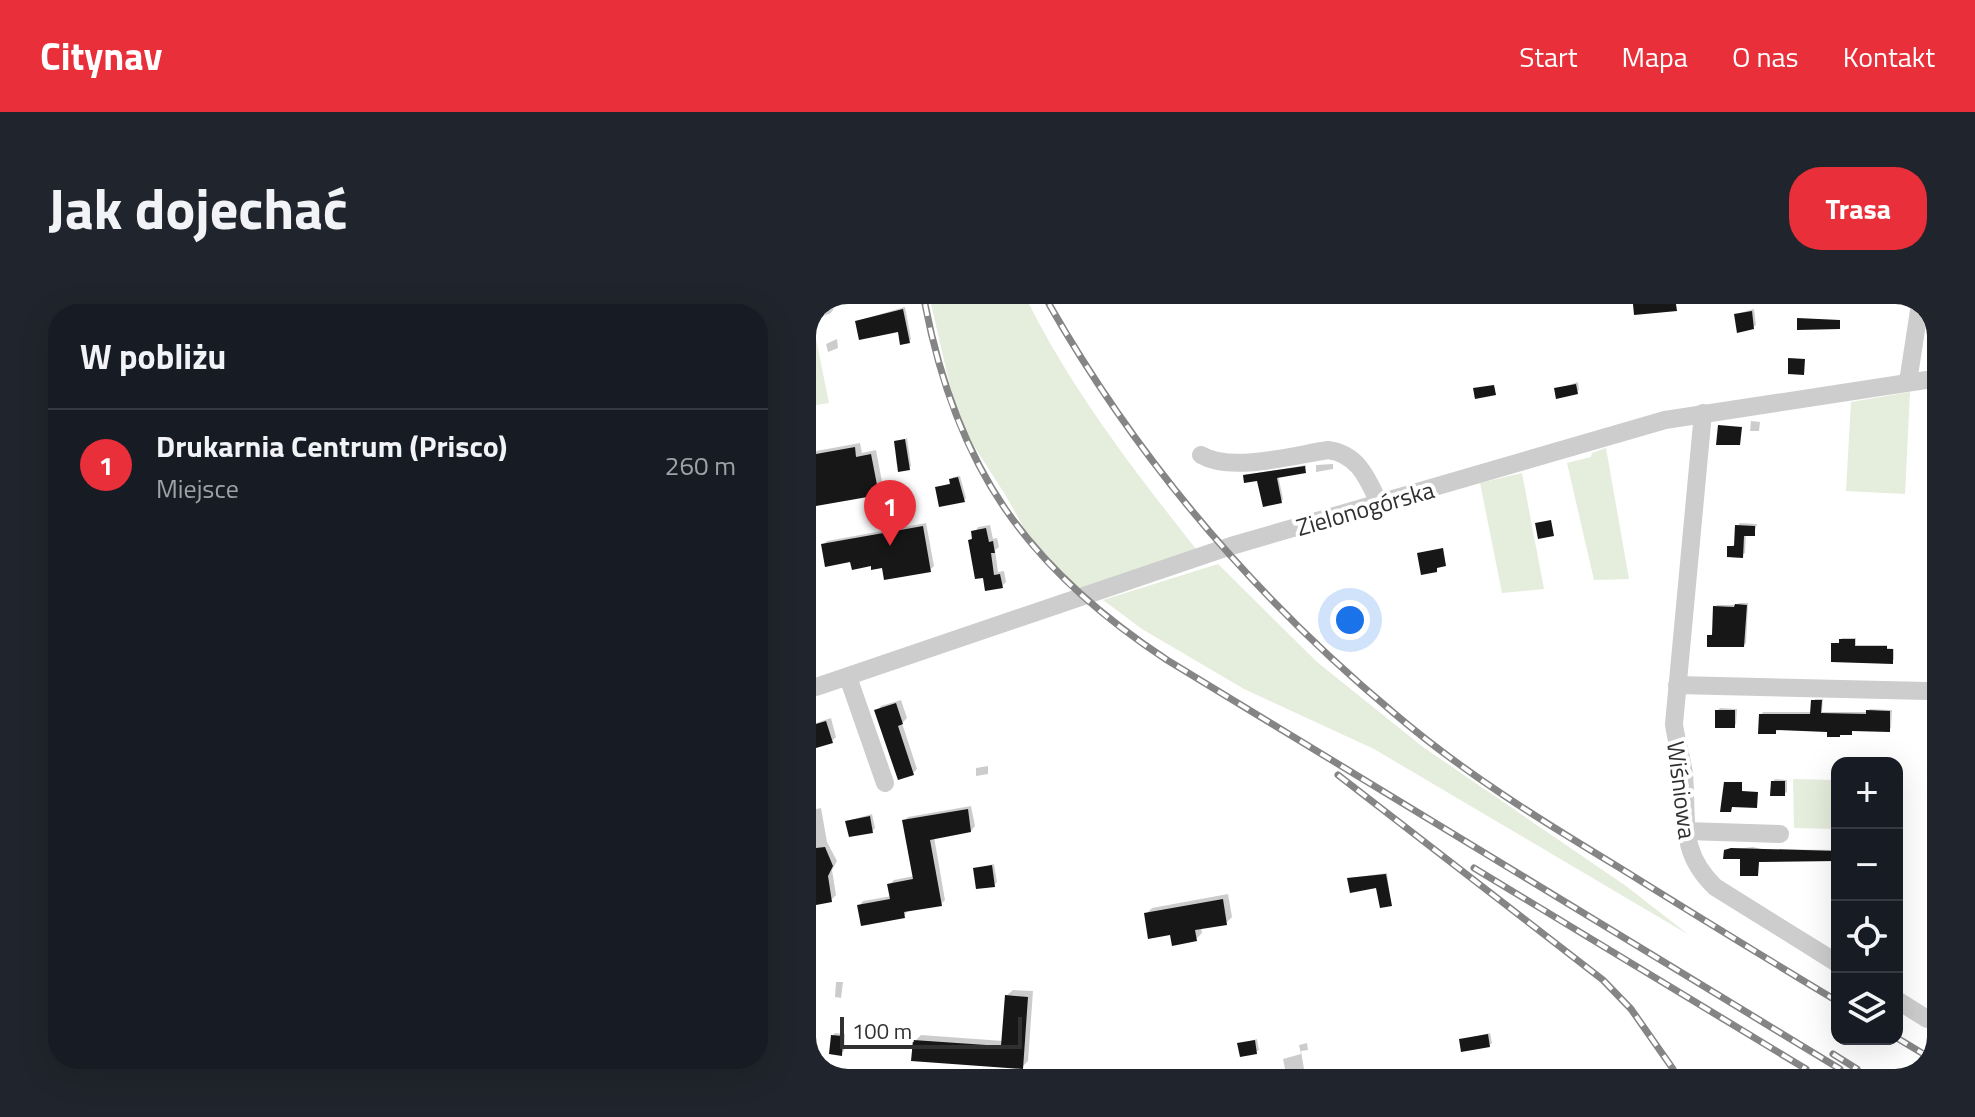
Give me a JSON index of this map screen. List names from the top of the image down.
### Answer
{
  "streets": {
    "street": ["Zielonogórska", "Wiśniowa"]
  },
  "crossings": [
    ["Zielonogórska", "Wiśniowa"]
  ],
  "scale_bar": "100 m",
  "page": {
    "header": "Citynav",
    "nav": [
      "Start",
      "Mapa",
      "O nas",
      "Kontakt"
    ],
    "title": "Jak dojechać",
    "buttons": "Trasa",
    "heading": "W pobliżu",
    "list": [
      {
        "mark": "1",
        "name": "Drukarnia Centrum (Prisco)",
        "note": "Miejsce",
        "value": "260 m"
      }
    ],
    "pins": "1",
    "map_buttons": ["+", "−"],
    "scale": "100 m"
  }
}
